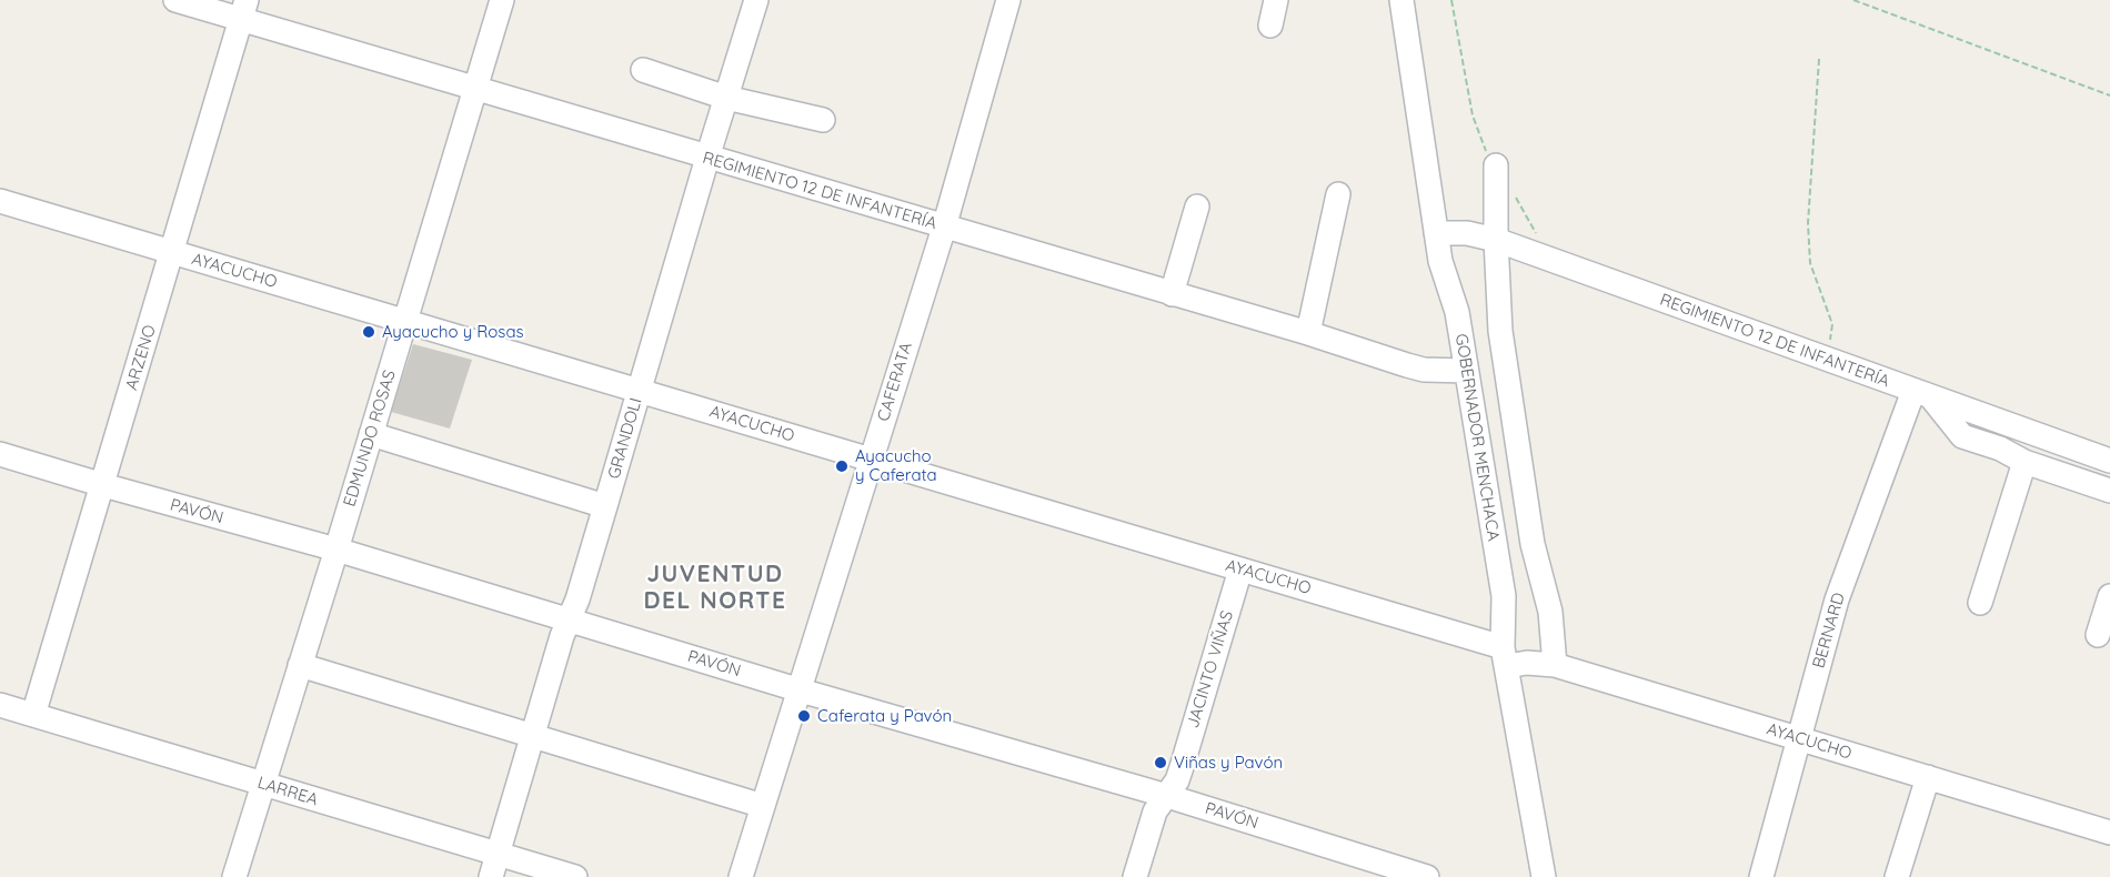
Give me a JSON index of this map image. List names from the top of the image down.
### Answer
{
  "streets": {
    "street": [
      "REGIMIENTO 12 DE INFANTERÍA",
      "AYACUCHO",
      "ARZENO",
      "CAFERATA",
      "GOBERNADOR MENCHACA",
      "EDMUNDO ROSAS",
      "GRANDOLI",
      "PAVÓN",
      "BERNARD",
      "JACINTO VIÑAS",
      "LARREA"
    ]
  },
  "crossings": [
    ["REGIMIENTO 12 DE INFANTERÍA", "ARZENO"],
    ["REGIMIENTO 12 DE INFANTERÍA", "CAFERATA"],
    ["REGIMIENTO 12 DE INFANTERÍA", "GOBERNADOR MENCHACA"],
    ["REGIMIENTO 12 DE INFANTERÍA", "EDMUNDO ROSAS"],
    ["REGIMIENTO 12 DE INFANTERÍA", "GRANDOLI"],
    ["REGIMIENTO 12 DE INFANTERÍA", "BERNARD"],
    ["AYACUCHO", "ARZENO"],
    ["AYACUCHO", "CAFERATA"],
    ["AYACUCHO", "GOBERNADOR MENCHACA"],
    ["AYACUCHO", "EDMUNDO ROSAS"],
    ["AYACUCHO", "GRANDOLI"],
    ["AYACUCHO", "BERNARD"],
    ["AYACUCHO", "JACINTO VIÑAS"],
    ["ARZENO", "PAVÓN"],
    ["ARZENO", "LARREA"],
    ["CAFERATA", "PAVÓN"],
    ["EDMUNDO ROSAS", "PAVÓN"],
    ["EDMUNDO ROSAS", "LARREA"],
    ["GRANDOLI", "PAVÓN"],
    ["GRANDOLI", "LARREA"],
    ["PAVÓN", "JACINTO VIÑAS"]
  ],
  "districts": ["JUVENTUD DEL NORTE"],
  "places": [
    "Ayacucho y Rosas",
    "Ayacucho y Caferata",
    "Caferata y Pavón",
    "Viñas y Pavón"
  ]
}
